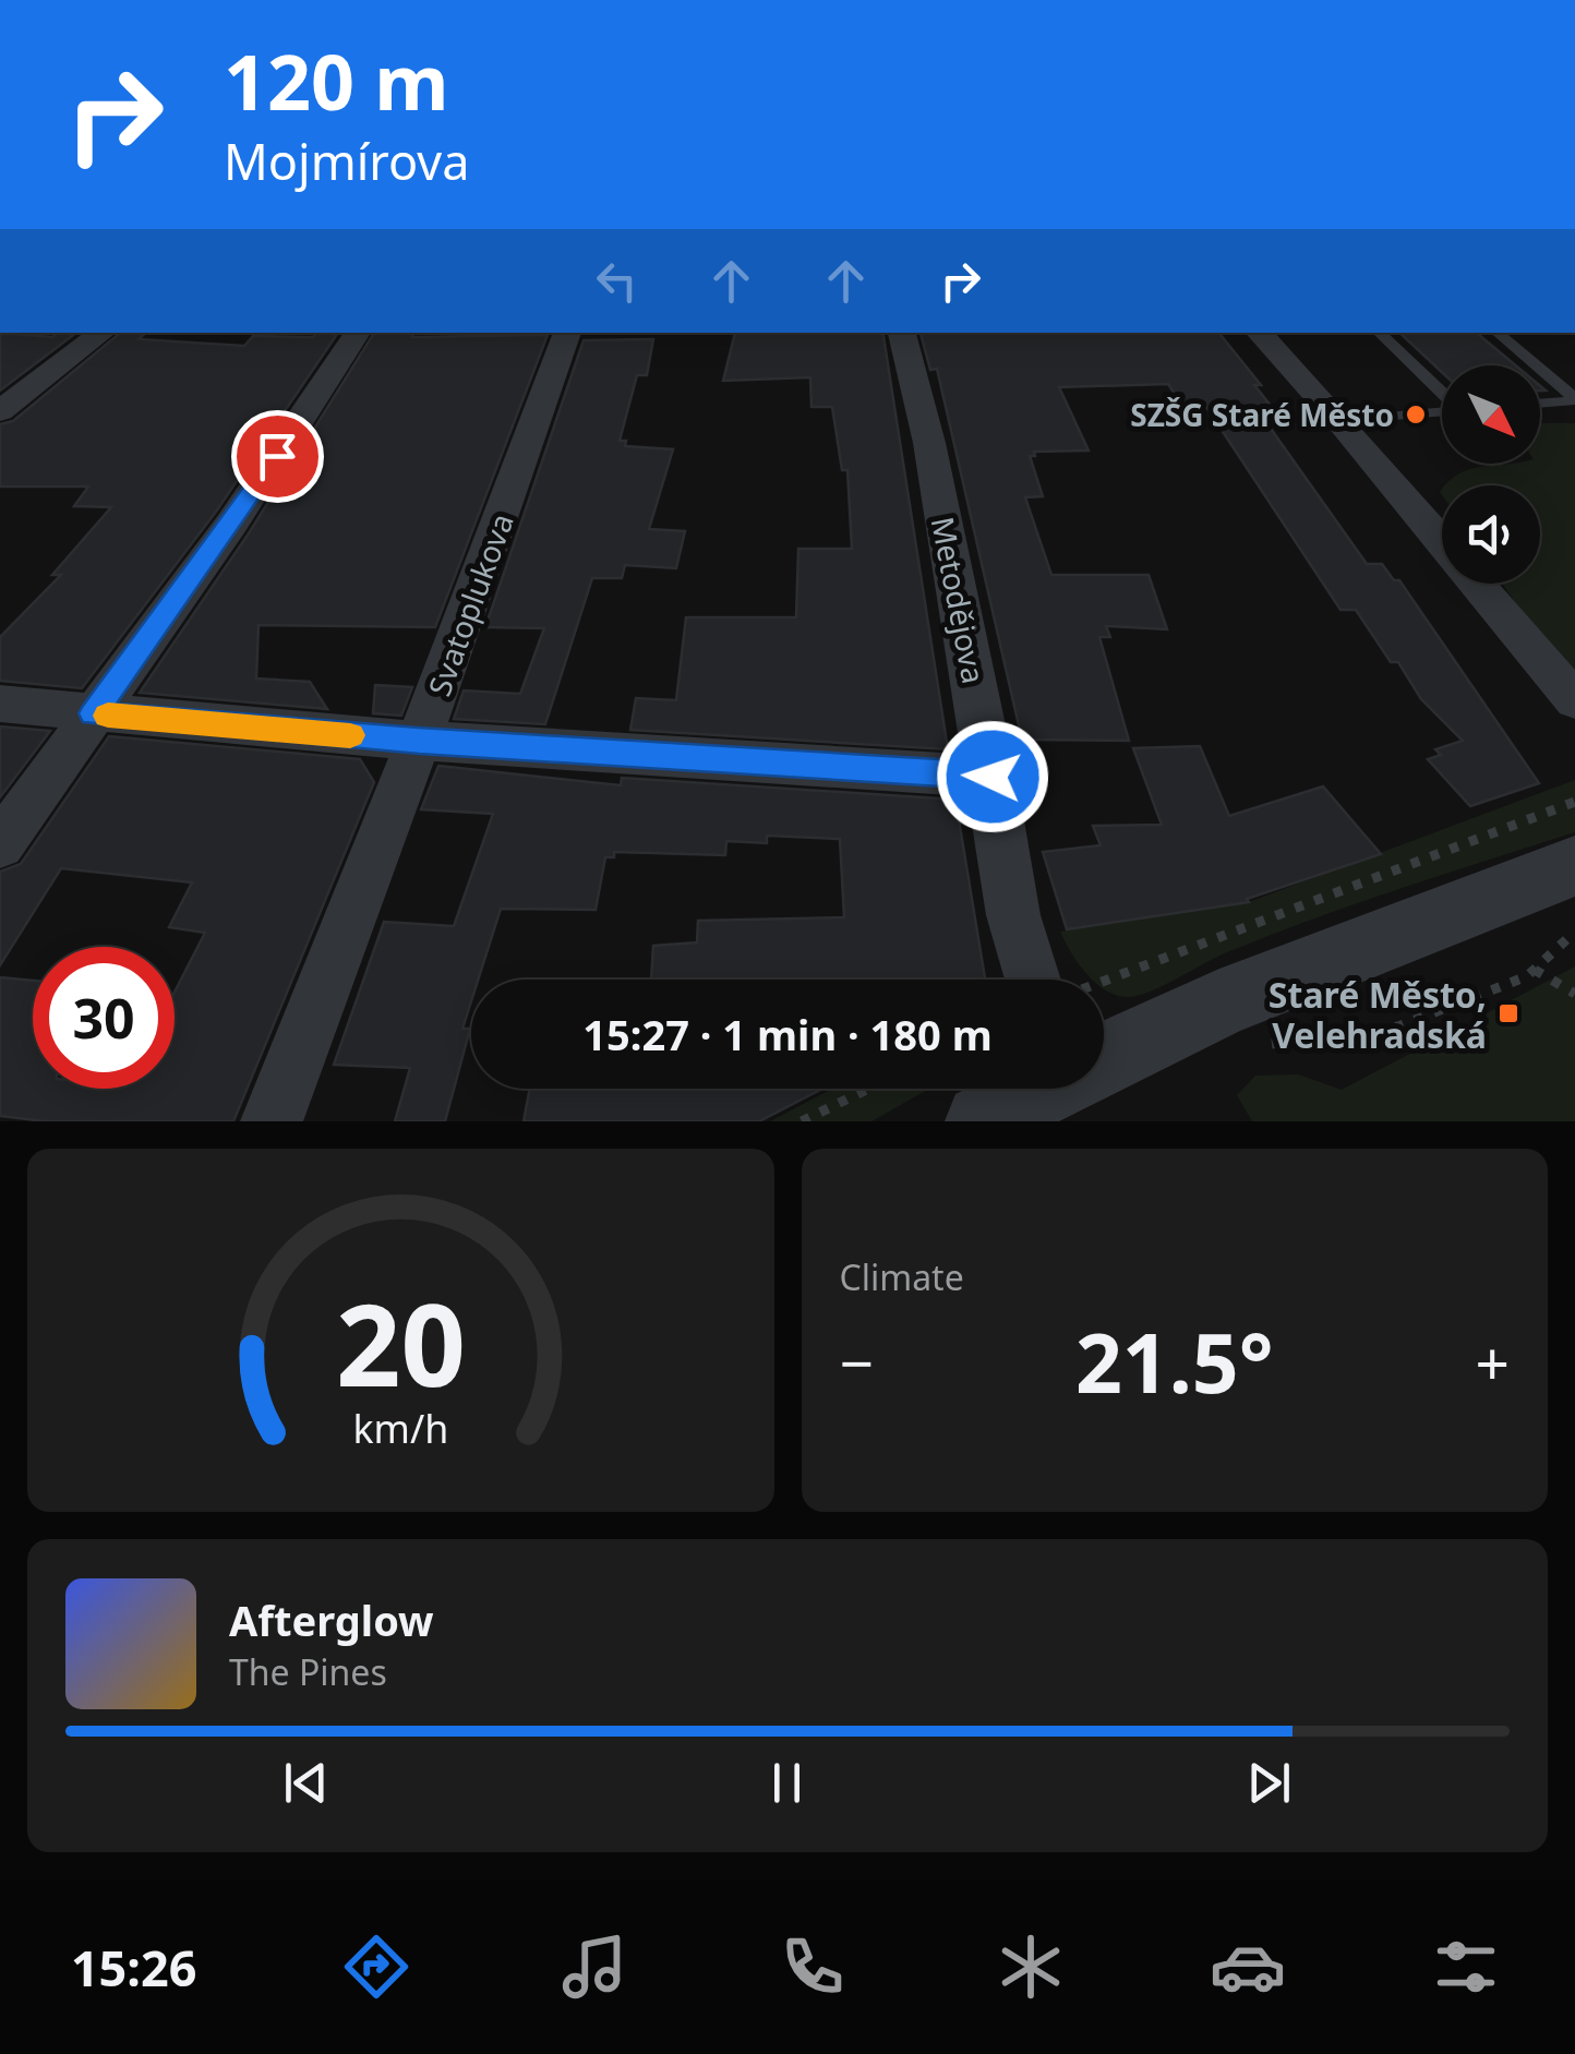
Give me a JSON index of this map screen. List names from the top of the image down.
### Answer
{
  "streets": {
    "street": ["Metodějova", "Svatoplukova"]
  },
  "places": {
    "other": ["SZŠG Staré Město"],
    "transit": ["Staré Město, Velehradská"]
  },
  "north": "bottom right",
  "page": {
    "turn": ["120 m", "Mojmírova"],
    "limit": "30",
    "trip": "15:27 · 1 min · 180 m",
    "tile": "Climate",
    "heat": ["−", "21.5°", "+"],
    "song": ["Afterglow", "The Pines"],
    "tabs": "15:26",
    "gauge": ["20", "km/h"]
  }
}
